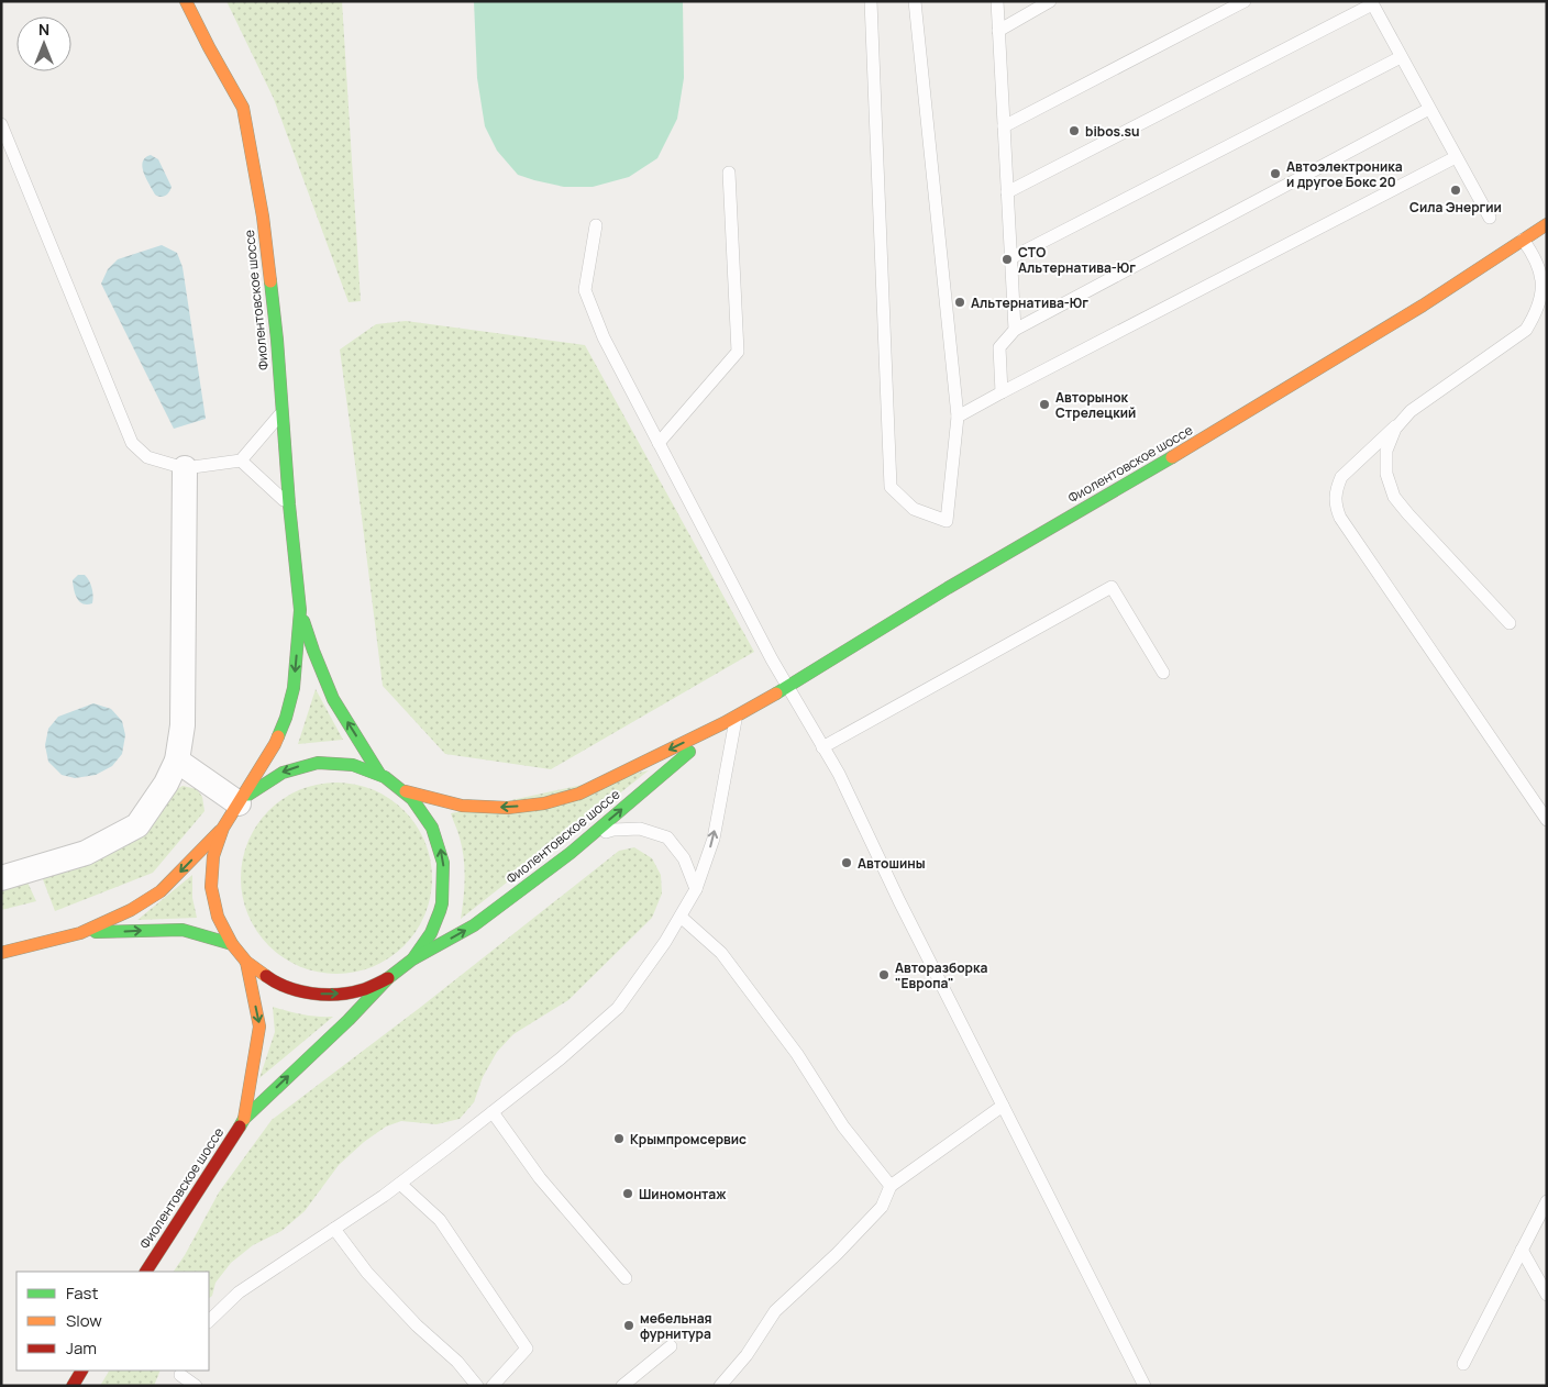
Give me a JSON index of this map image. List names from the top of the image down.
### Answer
{
  "streets": {
    "main road": ["Фиолентовское шоссе"]
  },
  "places": [
    "bibos.su",
    "Автоэлектроника и другое Бокс 20",
    "Сила Энергии",
    "СТО Альтернатива-Юг",
    "Альтернатива-Юг",
    "Авторынок Стрелецкий",
    "Автошины",
    "Авторазборка \"Европа\"",
    "Крымпромсервис",
    "Шиномонтаж",
    "мебельная фурнитура"
  ],
  "legend": ["Fast", "Slow", "Jam"],
  "north": "top"
}
